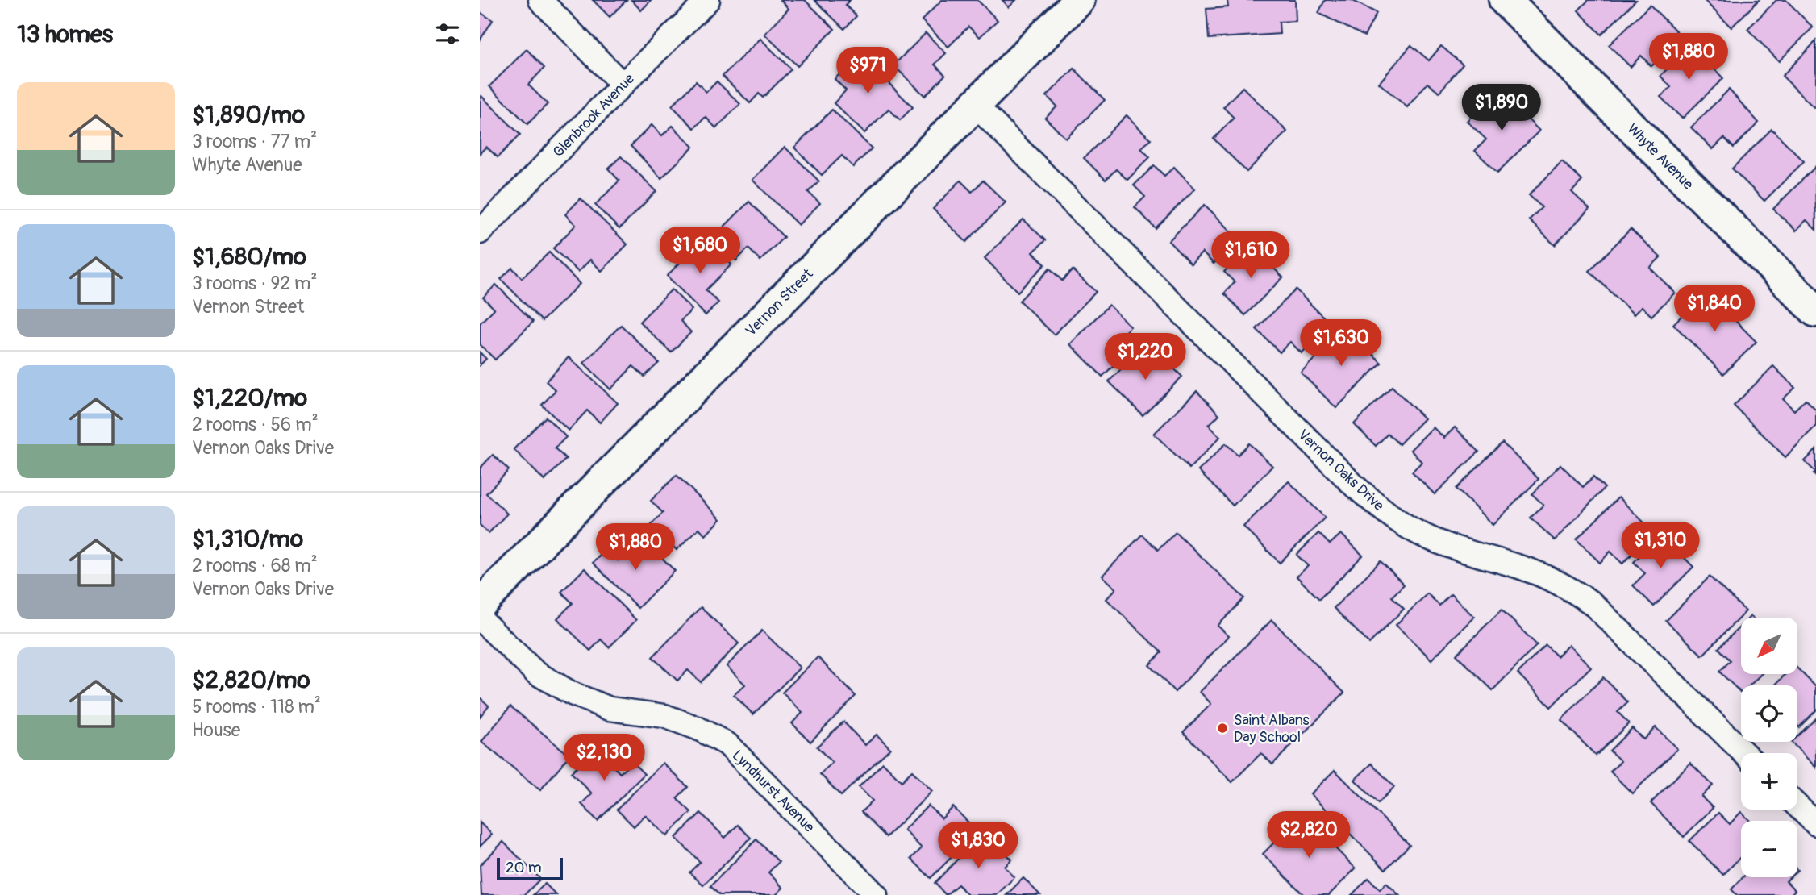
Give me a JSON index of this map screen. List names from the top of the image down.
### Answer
{
  "streets": {
    "street": [
      "Glenbrook Avenue",
      "Whyte Avenue",
      "Vernon Street",
      "Vernon Oaks Drive",
      "Lyndhurst Avenue"
    ]
  },
  "crossings": [
    ["Vernon Street", "Vernon Oaks Drive"]
  ],
  "places": ["Saint Albans Day School"],
  "scale_bar": "20 m",
  "north": "bottom left",
  "page": {
    "heading": "13 homes",
    "price": [
      "$1,880",
      "$971",
      "$1,890",
      "$1,680",
      "$1,610",
      "$1,840",
      "$1,630",
      "$1,220",
      "$1,310",
      "$1,880",
      "$2,130",
      "$2,820",
      "$1,830"
    ],
    "list": [
      {
        "name": "$1,890/mo",
        "note": "3 rooms · 77 m² · Whyte Avenue"
      },
      {
        "name": "$1,680/mo",
        "note": "3 rooms · 92 m² · Vernon Street"
      },
      {
        "name": "$1,220/mo",
        "note": "2 rooms · 56 m² · Vernon Oaks Drive"
      },
      {
        "name": "$1,310/mo",
        "note": "2 rooms · 68 m² · Vernon Oaks Drive"
      },
      {
        "name": "$2,820/mo",
        "note": "5 rooms · 118 m² · House"
      }
    ],
    "map_buttons": ["+", "−"],
    "scale": "20 m"
  }
}
